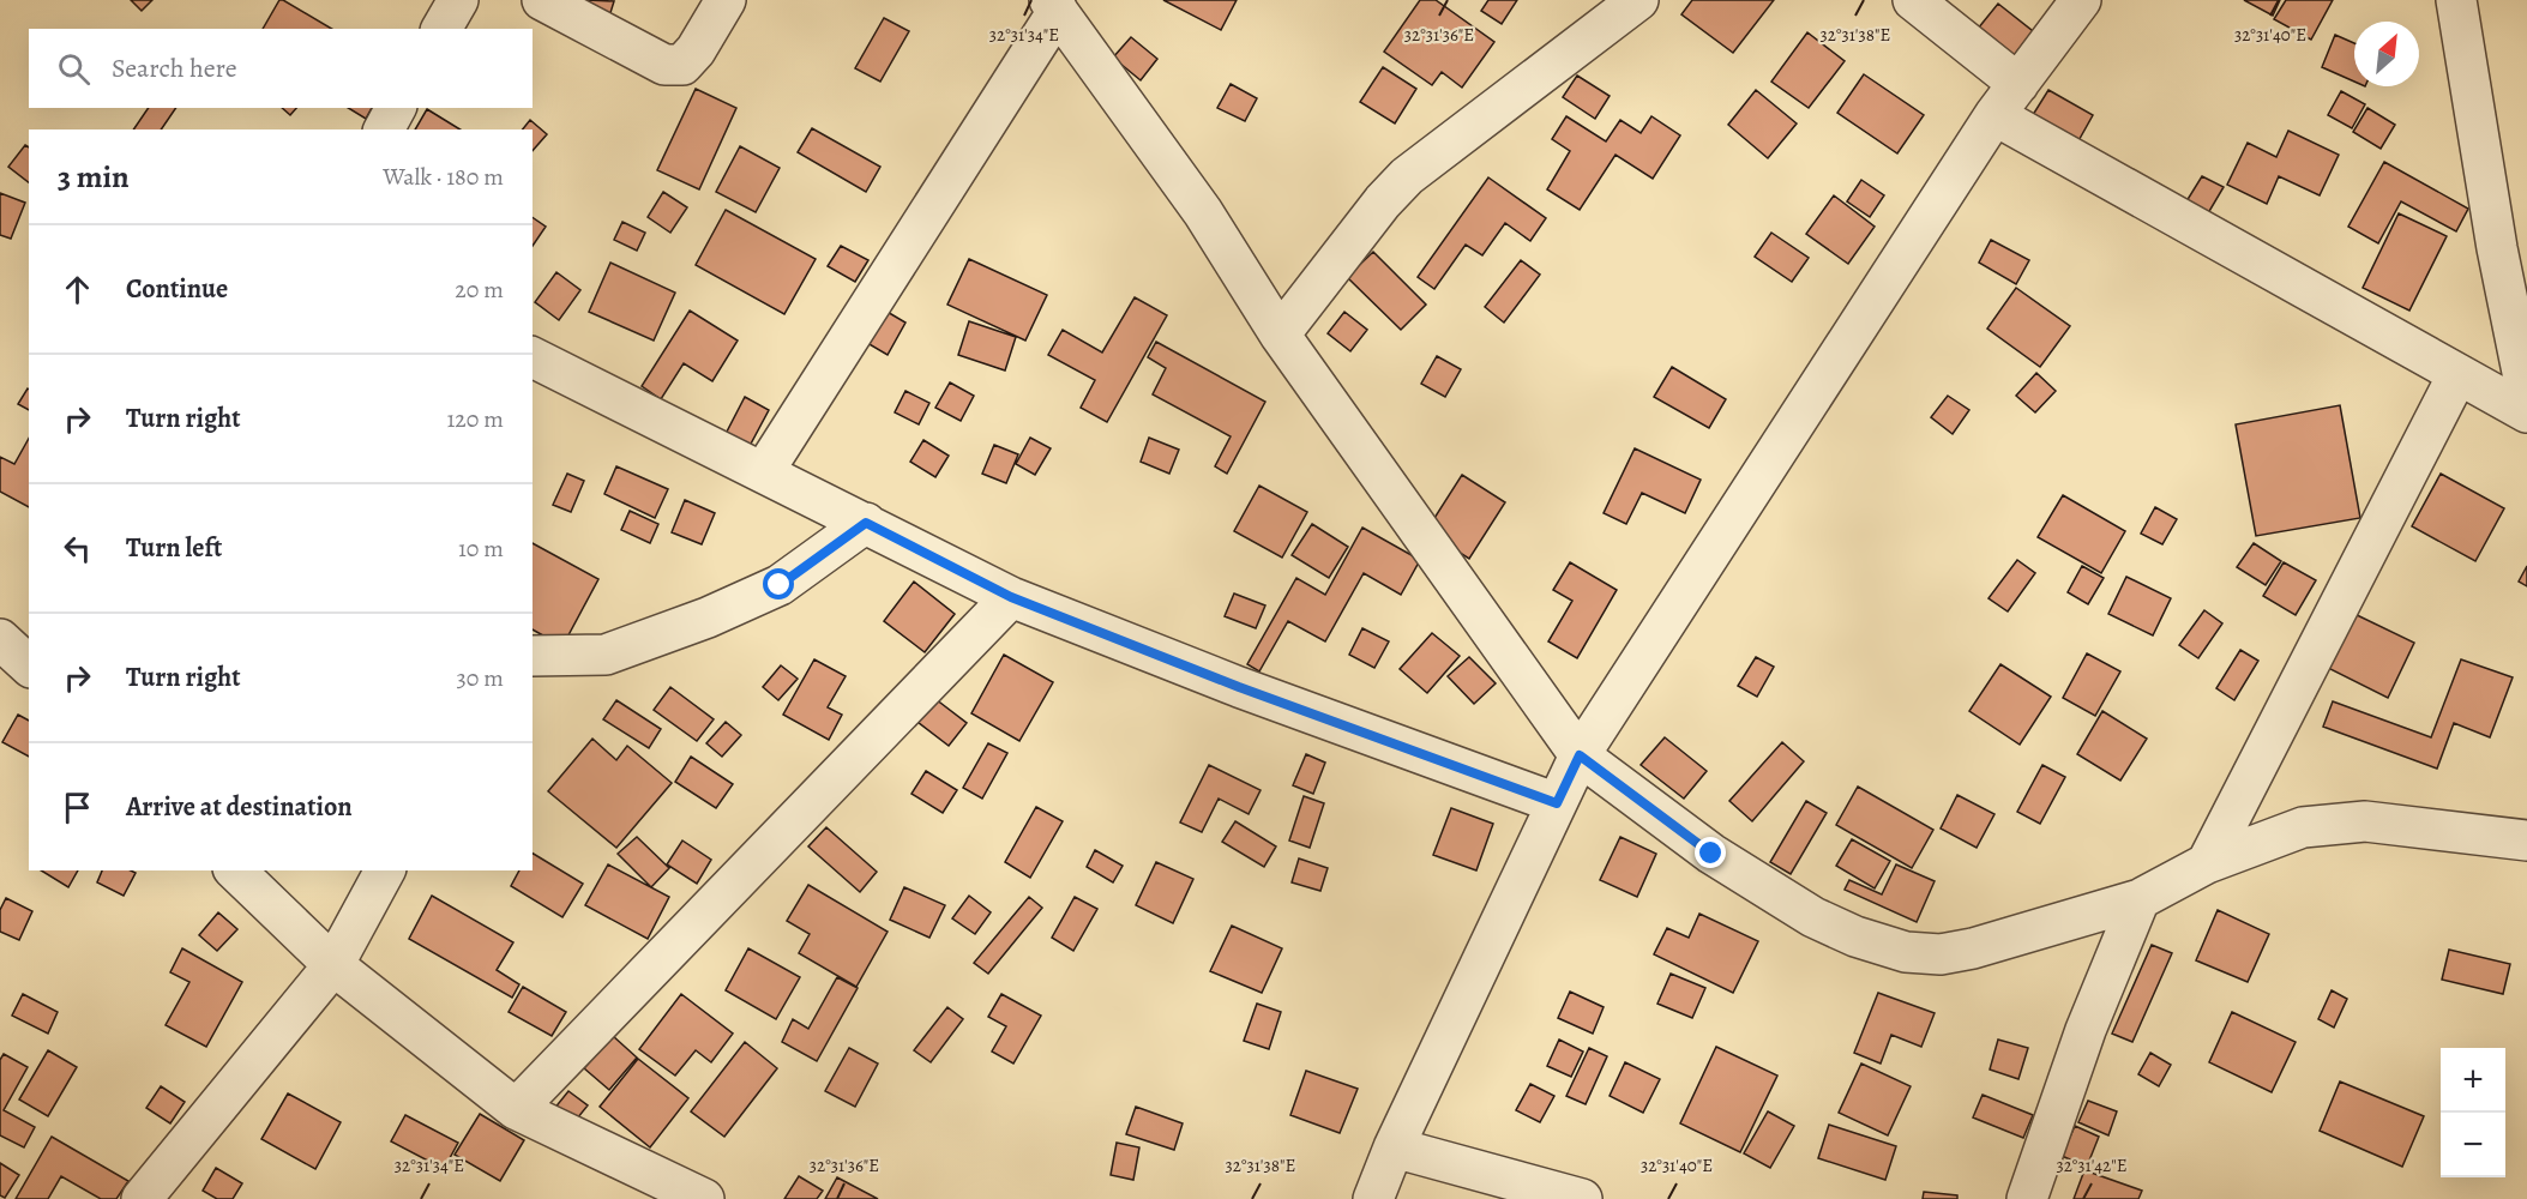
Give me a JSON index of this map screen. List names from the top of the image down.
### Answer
{
  "north": "top right",
  "page": {
    "search": "Search here",
    "heading": ["3 min", "Walk · 180 m"],
    "list": [
      ["Continue", "20 m"],
      ["Turn right", "120 m"],
      ["Turn left", "10 m"],
      ["Turn right", "30 m"],
      "Arrive at destination"
    ],
    "map_buttons": ["+", "−"]
  },
  "coordinates": [
    "32°31'34\"E",
    "32°31'36\"E",
    "32°31'38\"E",
    "32°31'40\"E",
    "32°31'42\"E"
  ]
}
